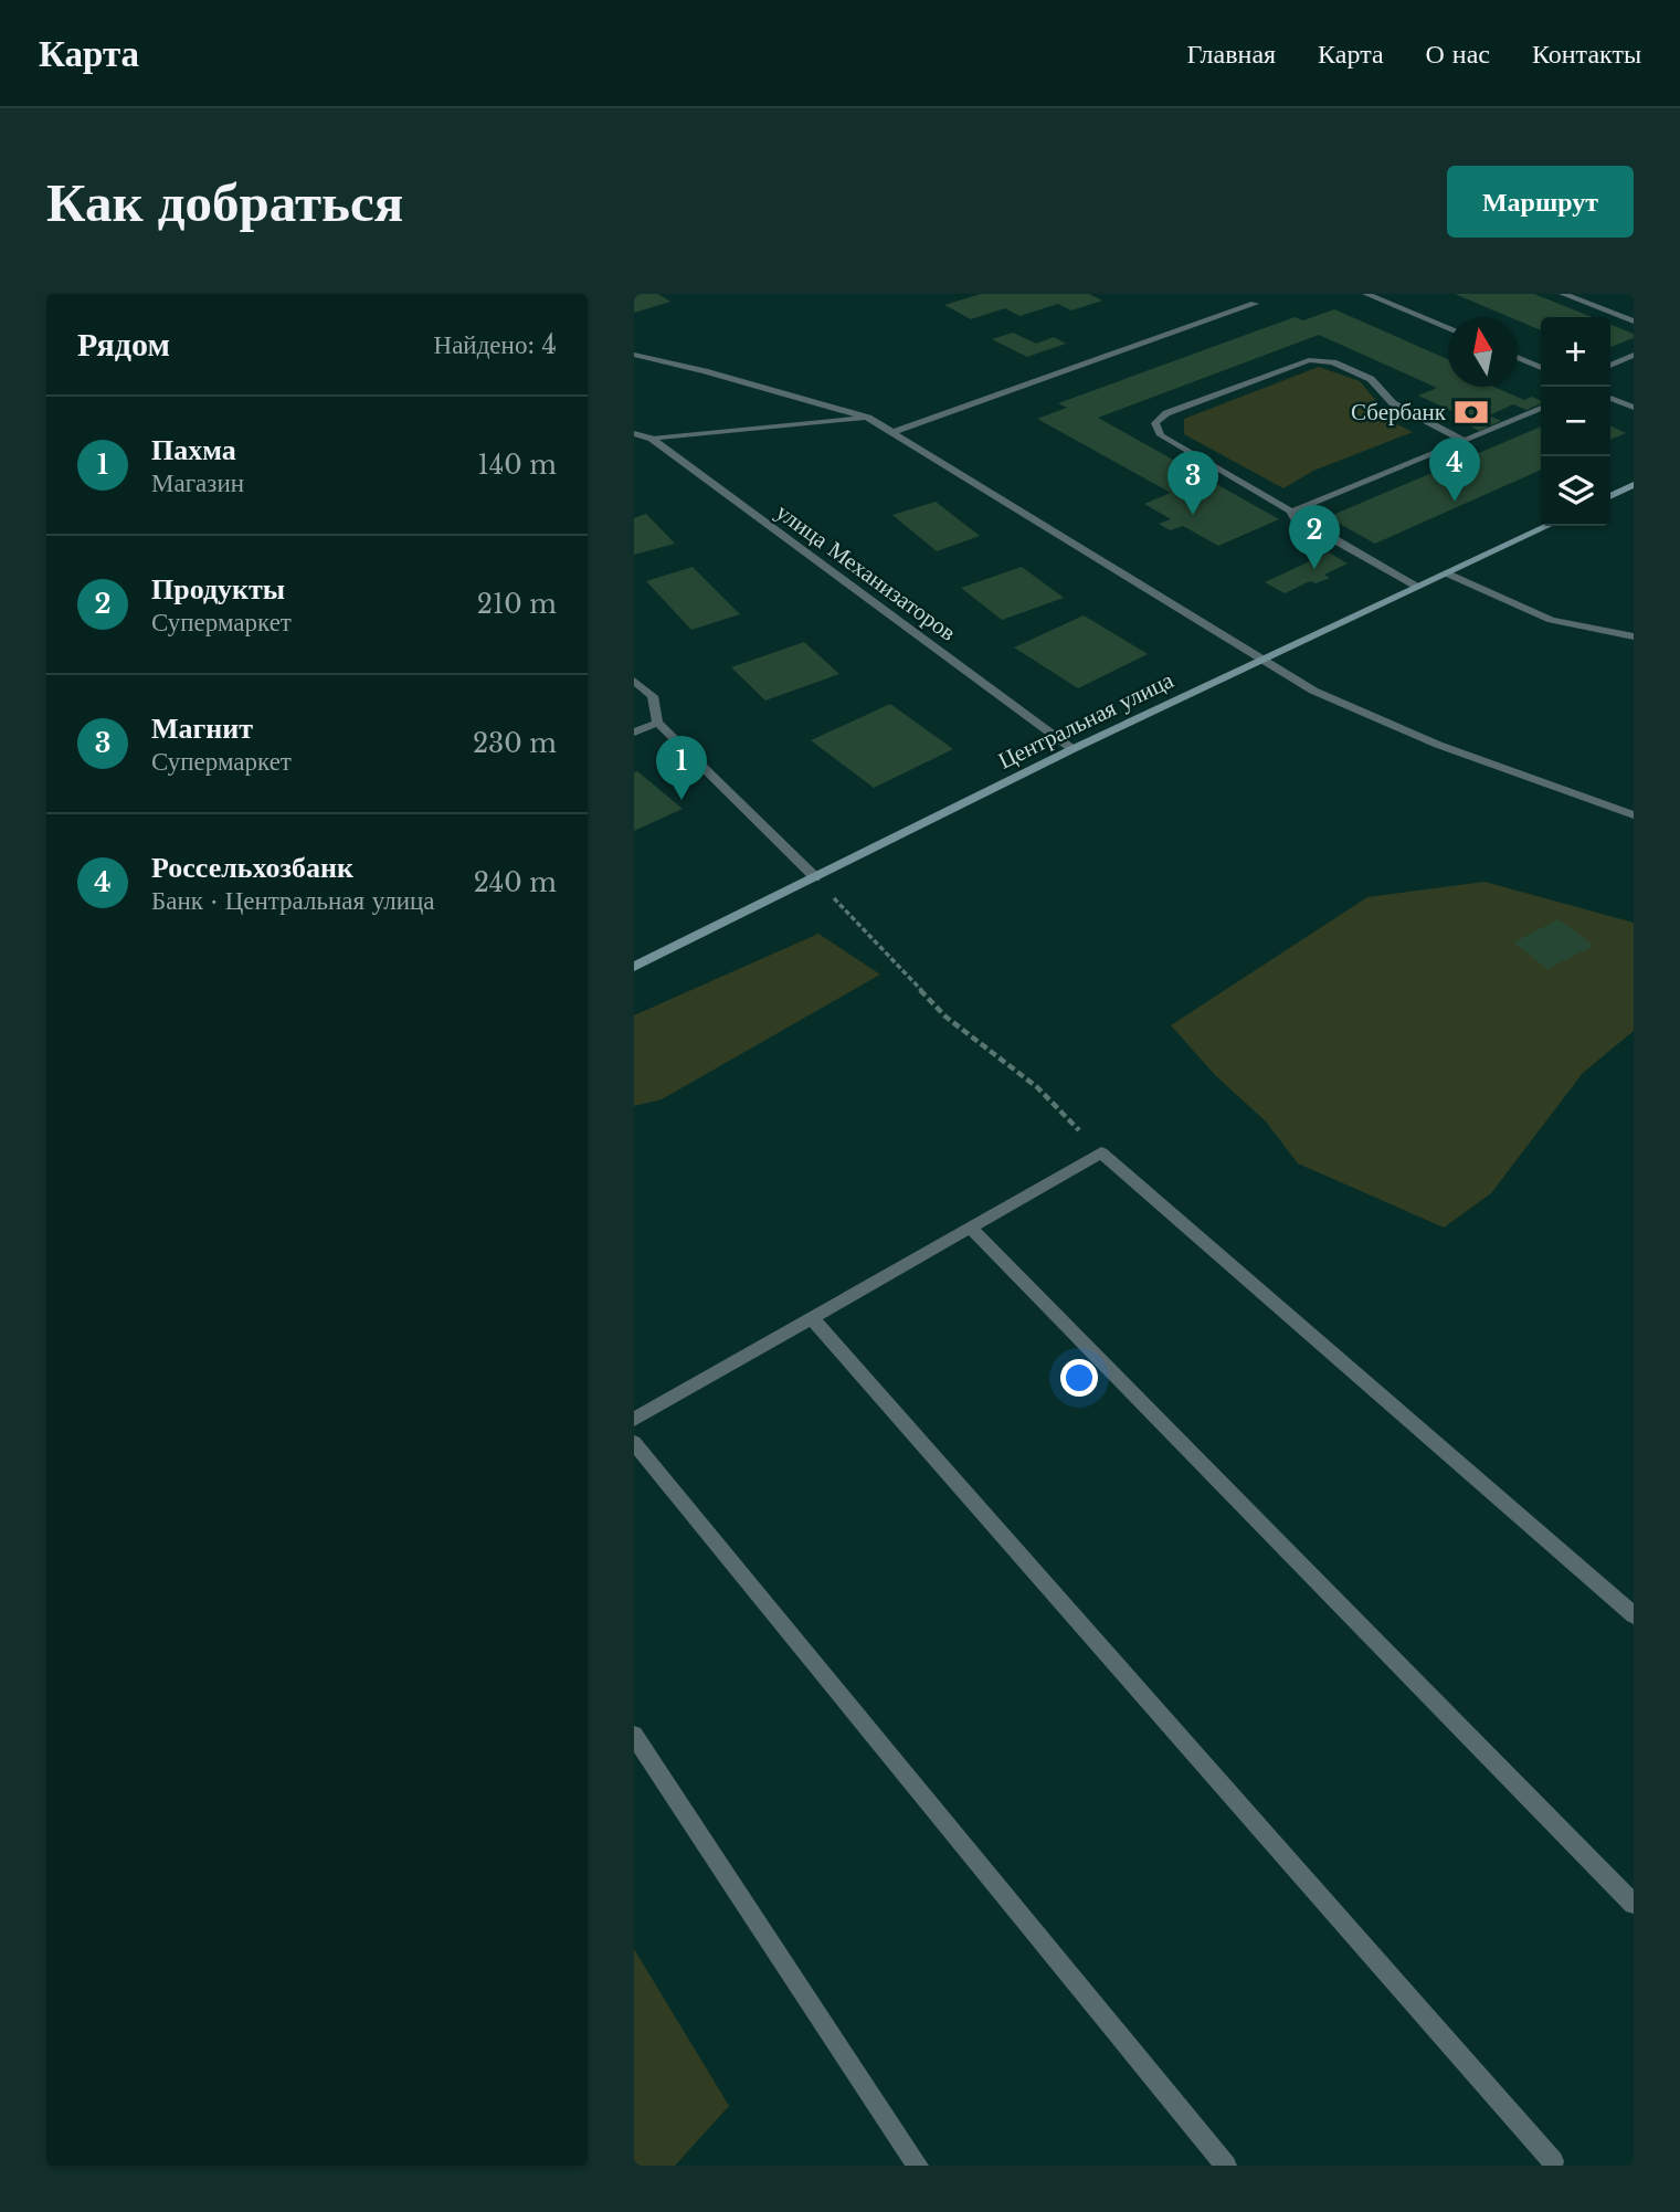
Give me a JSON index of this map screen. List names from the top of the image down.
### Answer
{
  "streets": {
    "street": ["улица Механизаторов", "Центральная улица"]
  },
  "crossings": [
    ["улица Механизаторов", "Центральная улица"]
  ],
  "places": {
    "bank": ["Сбербанк"]
  },
  "north": "top",
  "page": {
    "header": "Карта",
    "nav": [
      "Главная",
      "Карта",
      "О нас",
      "Контакты"
    ],
    "buttons": "Маршрут",
    "title": "Как добраться",
    "heading": ["Рядом", "Найдено: 4"],
    "map_buttons": ["+", "−"],
    "list": [
      {
        "mark": "1",
        "name": "Пахма",
        "note": "Магазин",
        "value": "140 m"
      },
      {
        "mark": "2",
        "name": "Продукты",
        "note": "Супермаркет",
        "value": "210 m"
      },
      {
        "mark": "3",
        "name": "Магнит",
        "note": "Супермаркет",
        "value": "230 m"
      },
      {
        "mark": "4",
        "name": "Россельхозбанк",
        "note": "Банк · Центральная улица",
        "value": "240 m"
      }
    ],
    "pins": [
      "4",
      "3",
      "2",
      "1"
    ]
  }
}
